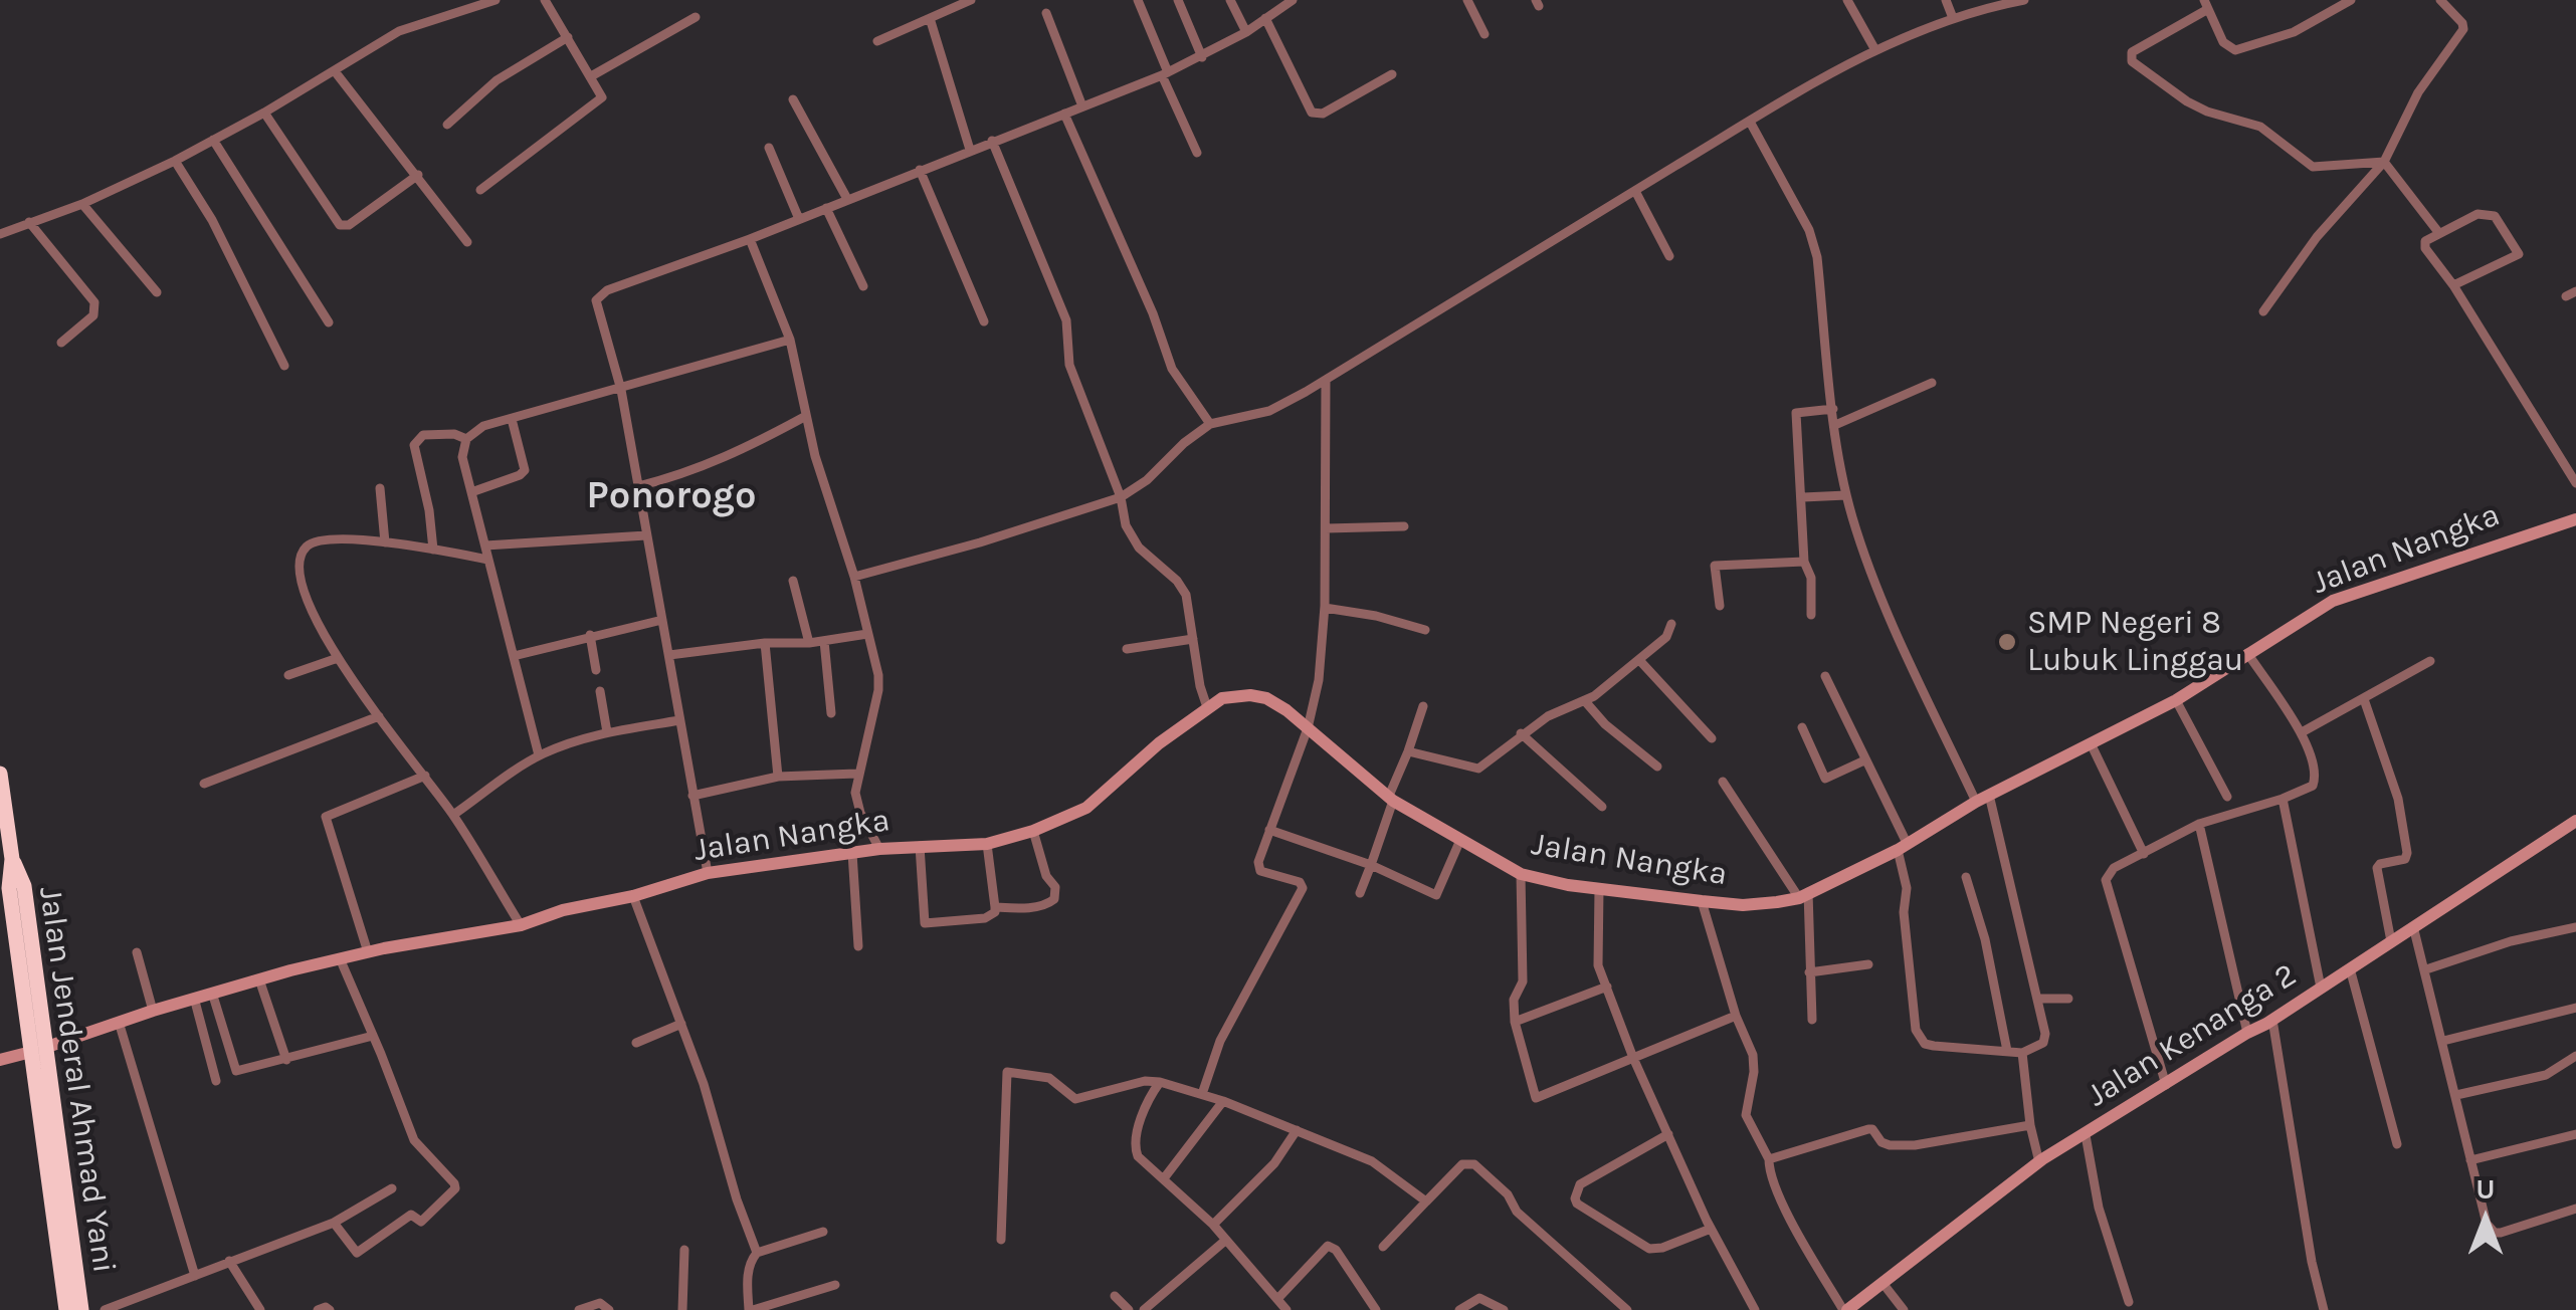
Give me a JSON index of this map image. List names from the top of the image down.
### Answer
{
  "streets": {
    "highway": ["Jalan Jenderal Ahmad Yani"],
    "street": ["Jalan Nangka", "Jalan Kenanga 2"]
  },
  "crossings": [
    ["Jalan Nangka", "Jalan Jenderal Ahmad Yani"]
  ],
  "districts": ["Ponorogo"],
  "places": ["SMP Negeri 8 Lubuk Linggau"],
  "north": "top"
}
